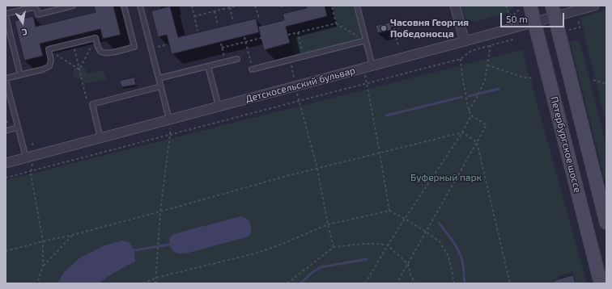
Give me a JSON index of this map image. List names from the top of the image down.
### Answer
{
  "streets": {
    "main road": ["Петербургское шоссе"],
    "street": ["Детскосельский бульвар"]
  },
  "crossings": [
    ["Детскосельский бульвар", "Петербургское шоссе"]
  ],
  "parks": ["Буферный парк"],
  "places": ["Часовня Георгия Победоносца"],
  "scale_bar": "50 m",
  "north": "bottom"
}
